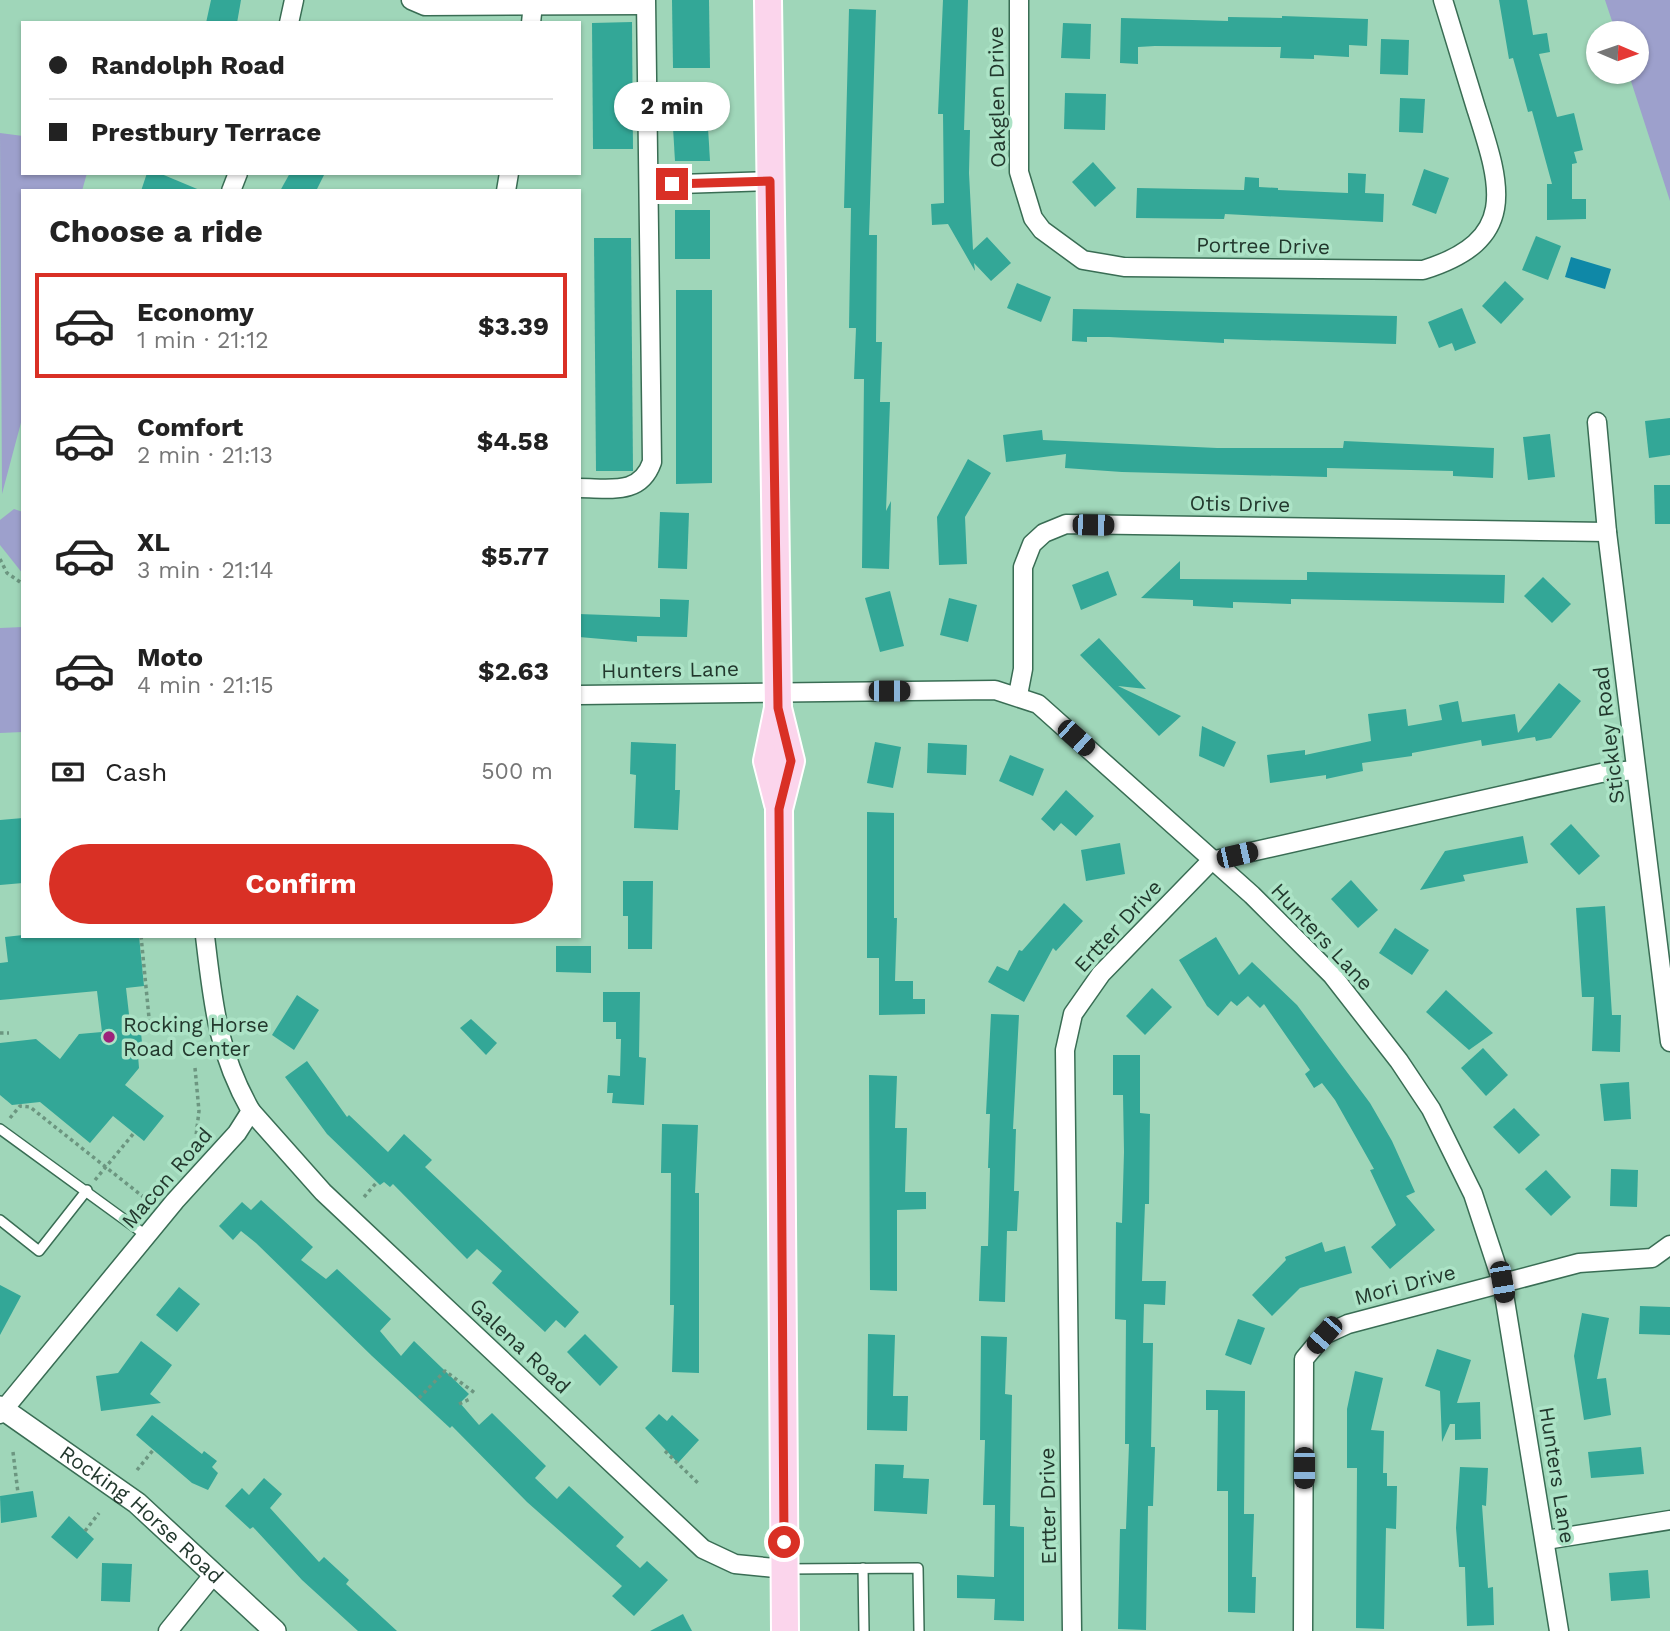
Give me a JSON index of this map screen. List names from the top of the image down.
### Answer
{
  "streets": {
    "street": [
      "Oakglen Drive",
      "Portree Drive",
      "Otis Drive",
      "Hunters Lane",
      "Stickley Road",
      "Ertter Drive",
      "Macon Road",
      "Mori Drive",
      "Galena Road",
      "Rocking Horse Road"
    ]
  },
  "crossings": [
    ["Oakglen Drive", "Portree Drive"],
    ["Otis Drive", "Hunters Lane"],
    ["Otis Drive", "Stickley Road"],
    ["Hunters Lane", "Ertter Drive"],
    ["Hunters Lane", "Mori Drive"],
    ["Macon Road", "Galena Road"],
    ["Macon Road", "Rocking Horse Road"]
  ],
  "places": ["Rocking Horse Road Center"],
  "north": "right",
  "page": {
    "banner": ["Randolph Road", "Prestbury Terrace"],
    "bubble": "2 min",
    "heading": "Choose a ride",
    "list": [
      {
        "name": "Economy",
        "note": "1 min · 21:12",
        "value": "$3.39"
      },
      {
        "name": "Comfort",
        "note": "2 min · 21:13",
        "value": "$4.58"
      },
      {
        "name": "XL",
        "note": "3 min · 21:14",
        "value": "$5.77"
      },
      {
        "name": "Moto",
        "note": "4 min · 21:15",
        "value": "$2.63"
      }
    ],
    "pay": ["Cash", "500 m"],
    "buttons": "Confirm"
  }
}
